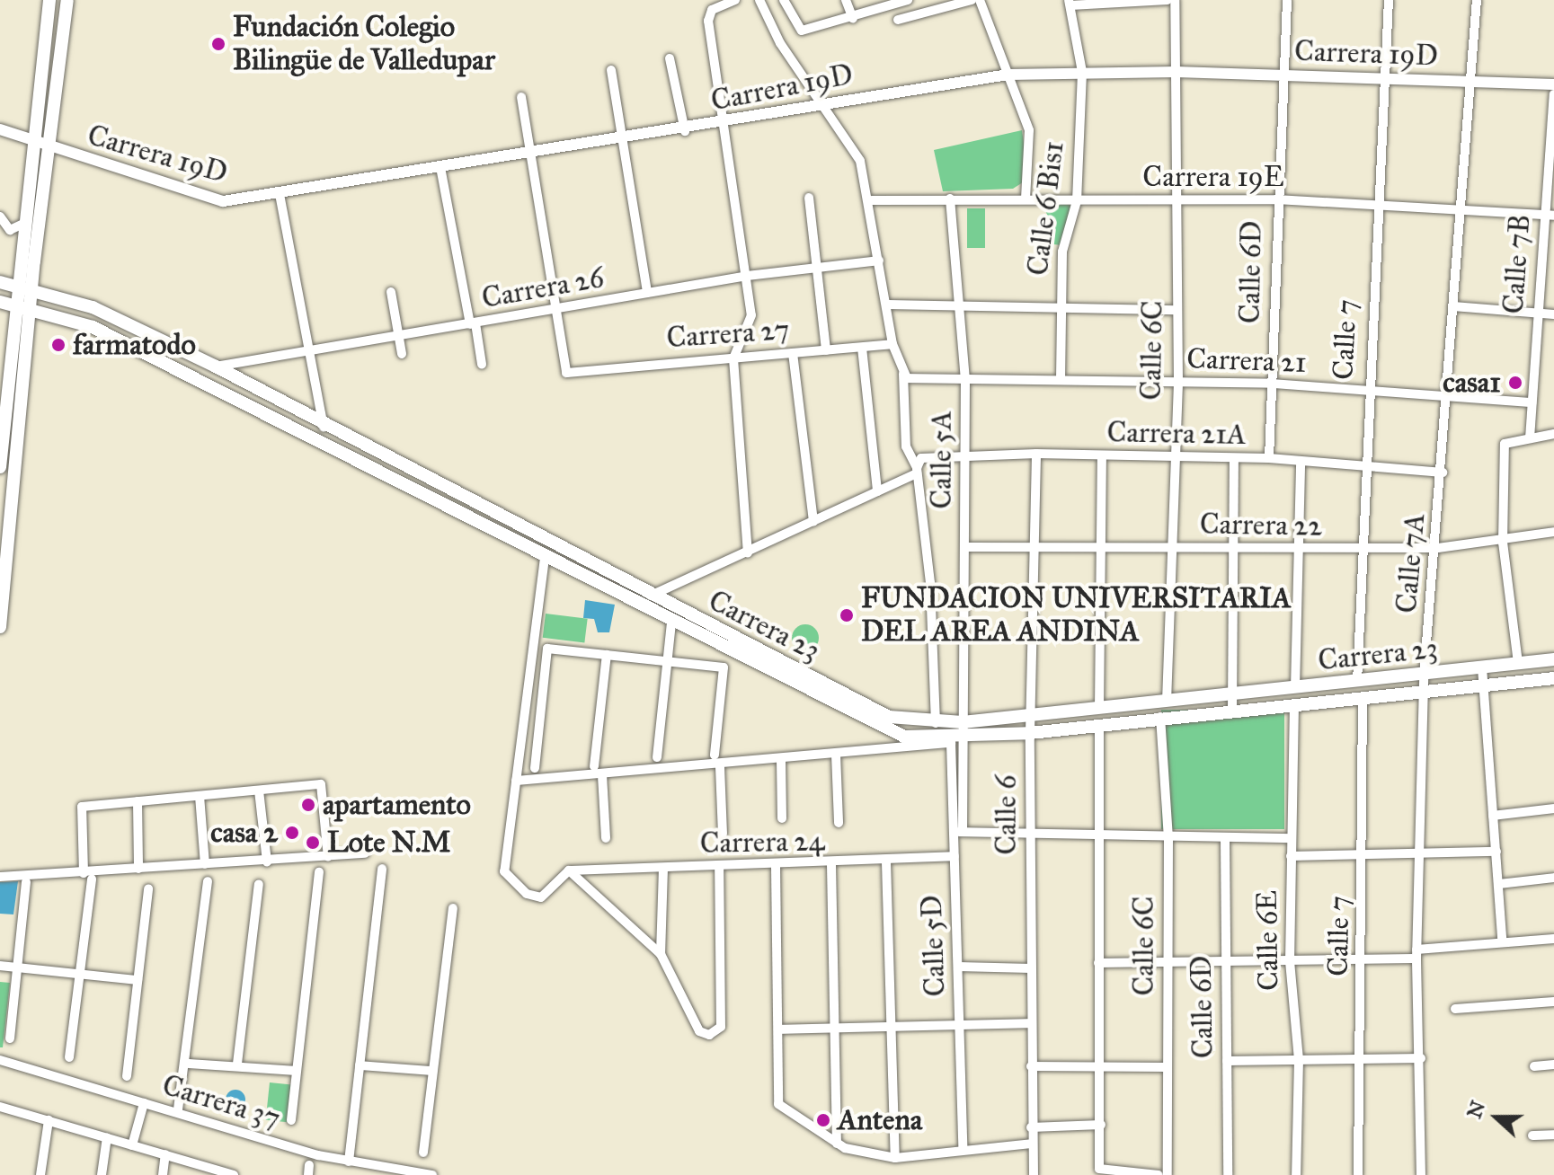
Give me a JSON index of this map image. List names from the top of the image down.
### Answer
{
  "streets": {
    "main road": ["Carrera 23"],
    "street": [
      "Carrera 19D",
      "Carrera 19E",
      "Calle 6 Bis1",
      "Calle 7B",
      "Calle 6D",
      "Carrera 26",
      "Carrera 27",
      "Calle 7",
      "Calle 6C",
      "Carrera 21",
      "Carrera 21A",
      "Calle 5A",
      "Carrera 22",
      "Calle 7A",
      "Calle 6",
      "Carrera 24",
      "Calle 6E",
      "Calle 5D",
      "Carrera 37"
    ]
  },
  "crossings": [
    ["Carrera 19D", "Calle 6 Bis1"],
    ["Carrera 19D", "Calle 6D"],
    ["Carrera 19D", "Calle 7"],
    ["Carrera 19D", "Calle 6C"],
    ["Carrera 19D", "Calle 7A"],
    ["Carrera 19E", "Calle 6 Bis1"],
    ["Carrera 19E", "Calle 7B"],
    ["Carrera 19E", "Calle 6D"],
    ["Carrera 19E", "Calle 7"],
    ["Carrera 19E", "Calle 6C"],
    ["Carrera 19E", "Calle 5A"],
    ["Carrera 19E", "Calle 7A"],
    ["Calle 6 Bis1", "Carrera 21"],
    ["Calle 7B", "Carrera 21"],
    ["Calle 6D", "Carrera 21"],
    ["Calle 6D", "Carrera 21A"],
    ["Carrera 26", "Carrera 27"],
    ["Carrera 26", "Carrera 23"],
    ["Calle 7", "Carrera 21"],
    ["Calle 7", "Carrera 21A"],
    ["Calle 7", "Carrera 22"],
    ["Calle 7", "Carrera 23"],
    ["Calle 6C", "Carrera 21"],
    ["Calle 6C", "Carrera 21A"],
    ["Calle 6C", "Carrera 22"],
    ["Calle 6C", "Carrera 23"],
    ["Carrera 21", "Calle 5A"],
    ["Carrera 21", "Calle 7A"],
    ["Carrera 21A", "Calle 5A"],
    ["Carrera 21A", "Calle 7A"],
    ["Carrera 21A", "Carrera 23"],
    ["Carrera 21A", "Calle 6"],
    ["Calle 5A", "Carrera 22"],
    ["Calle 5A", "Carrera 23"],
    ["Calle 5A", "Calle 5D"],
    ["Carrera 22", "Calle 7A"],
    ["Carrera 22", "Calle 6"],
    ["Calle 7A", "Carrera 23"],
    ["Carrera 23", "Calle 6"],
    ["Carrera 23", "Calle 6E"],
    ["Carrera 24", "Calle 5D"]
  ],
  "places": [
    "Fundación Colegio Bilingüe de Valledupar",
    "farmatodo",
    "casa1",
    "FUNDACION UNIVERSITARIA DEL AREA ANDINA",
    "apartamento",
    "casa 2",
    "Lote N.M",
    "Antena"
  ],
  "north": "left"
}
